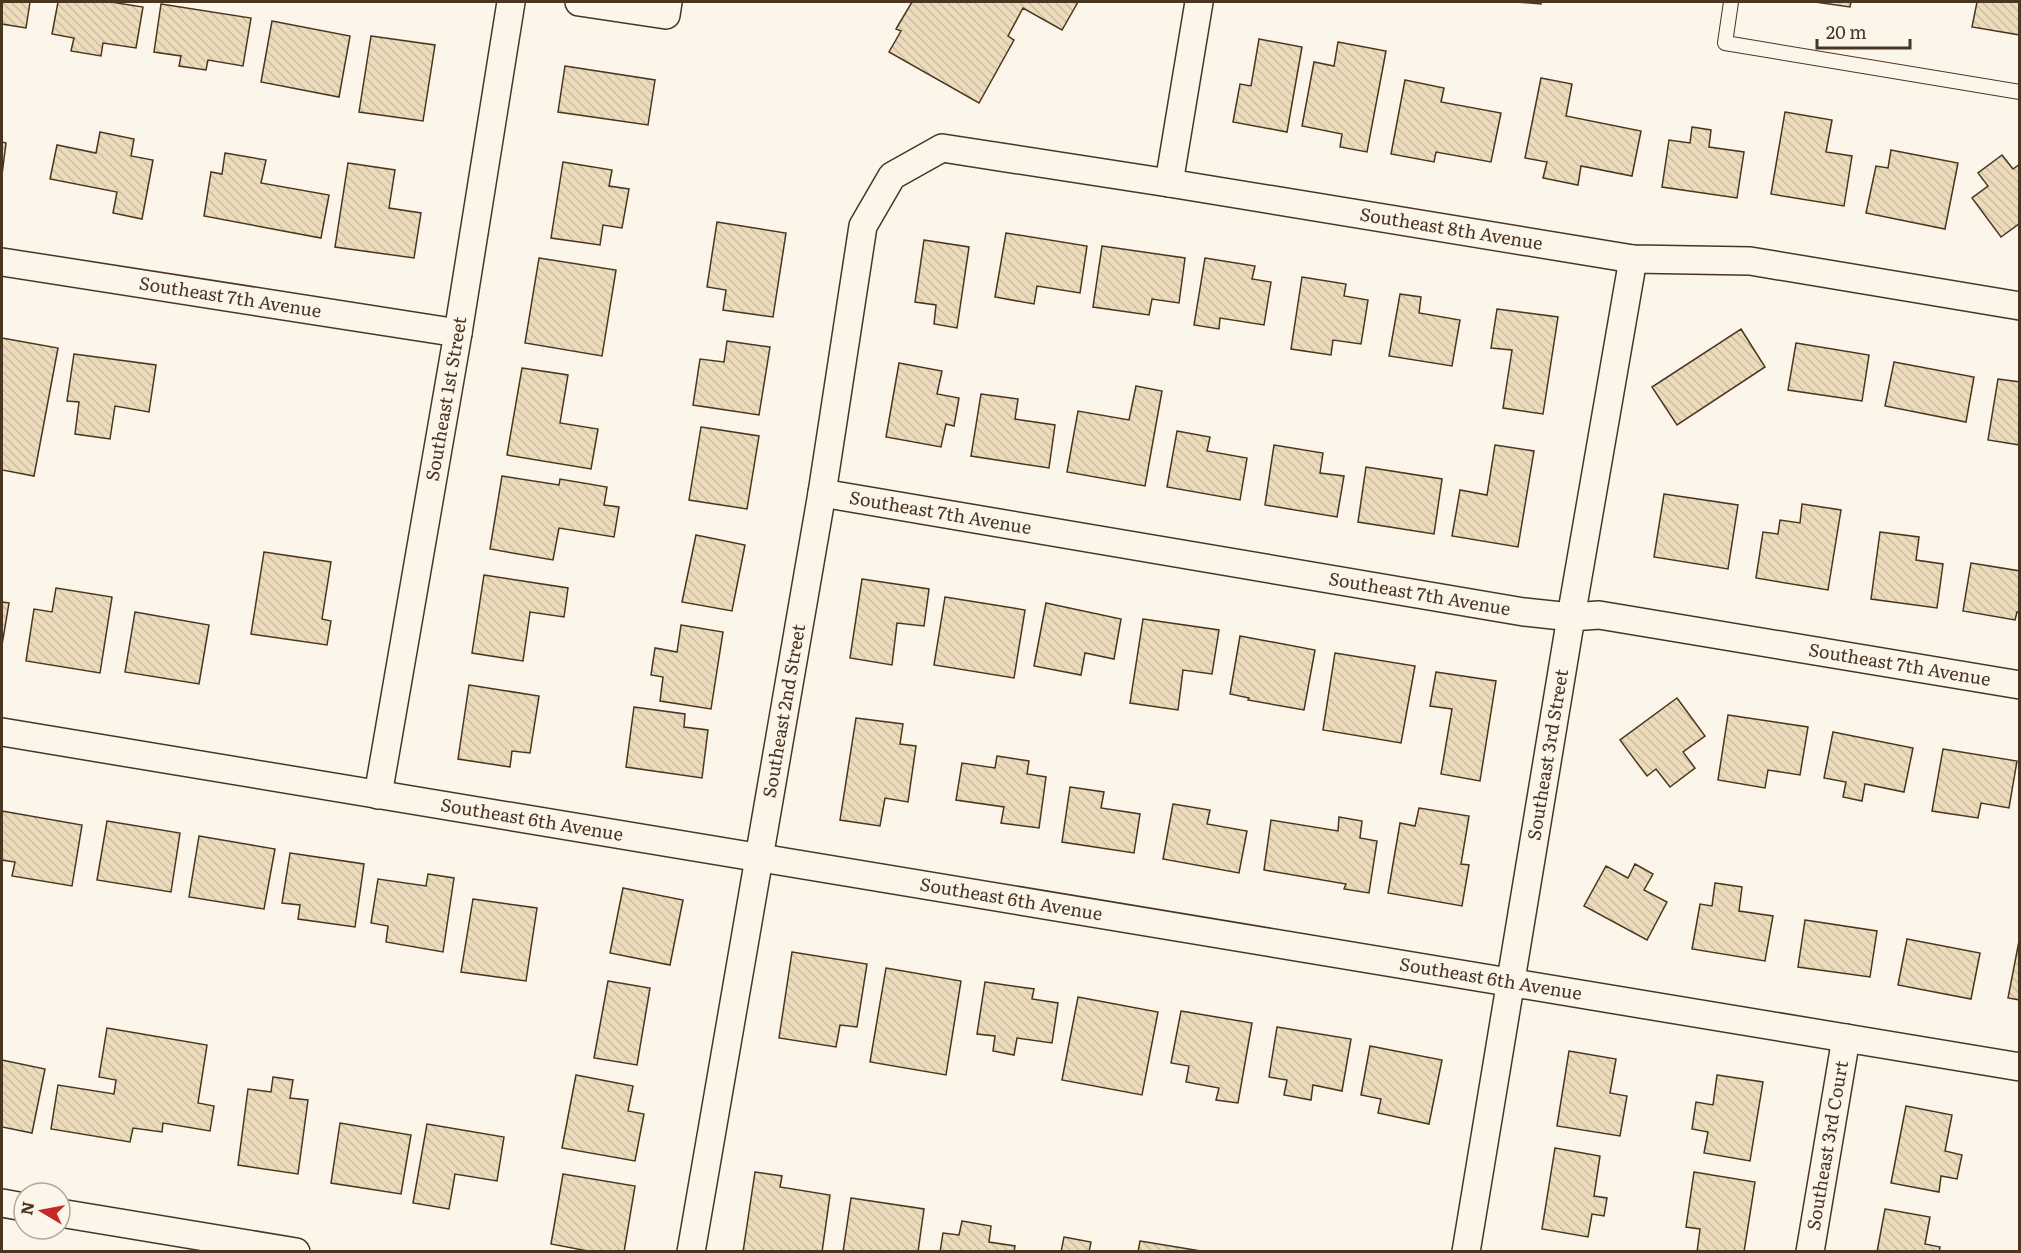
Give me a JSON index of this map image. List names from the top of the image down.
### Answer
{
  "streets": {
    "street": [
      "Southeast 8th Avenue",
      "Southeast 7th Avenue",
      "Southeast 1st Street",
      "Southeast 2nd Street",
      "Southeast 3rd Street",
      "Southeast 6th Avenue",
      "Southeast 3rd Court"
    ]
  },
  "crossings": [
    ["Southeast 8th Avenue", "Southeast 2nd Street"],
    ["Southeast 8th Avenue", "Southeast 3rd Street"],
    ["Southeast 7th Avenue", "Southeast 1st Street"],
    ["Southeast 7th Avenue", "Southeast 2nd Street"],
    ["Southeast 7th Avenue", "Southeast 3rd Street"],
    ["Southeast 1st Street", "Southeast 6th Avenue"],
    ["Southeast 2nd Street", "Southeast 6th Avenue"],
    ["Southeast 3rd Street", "Southeast 6th Avenue"],
    ["Southeast 6th Avenue", "Southeast 3rd Court"]
  ],
  "scale_bar": "20 m",
  "north": "left"
}
